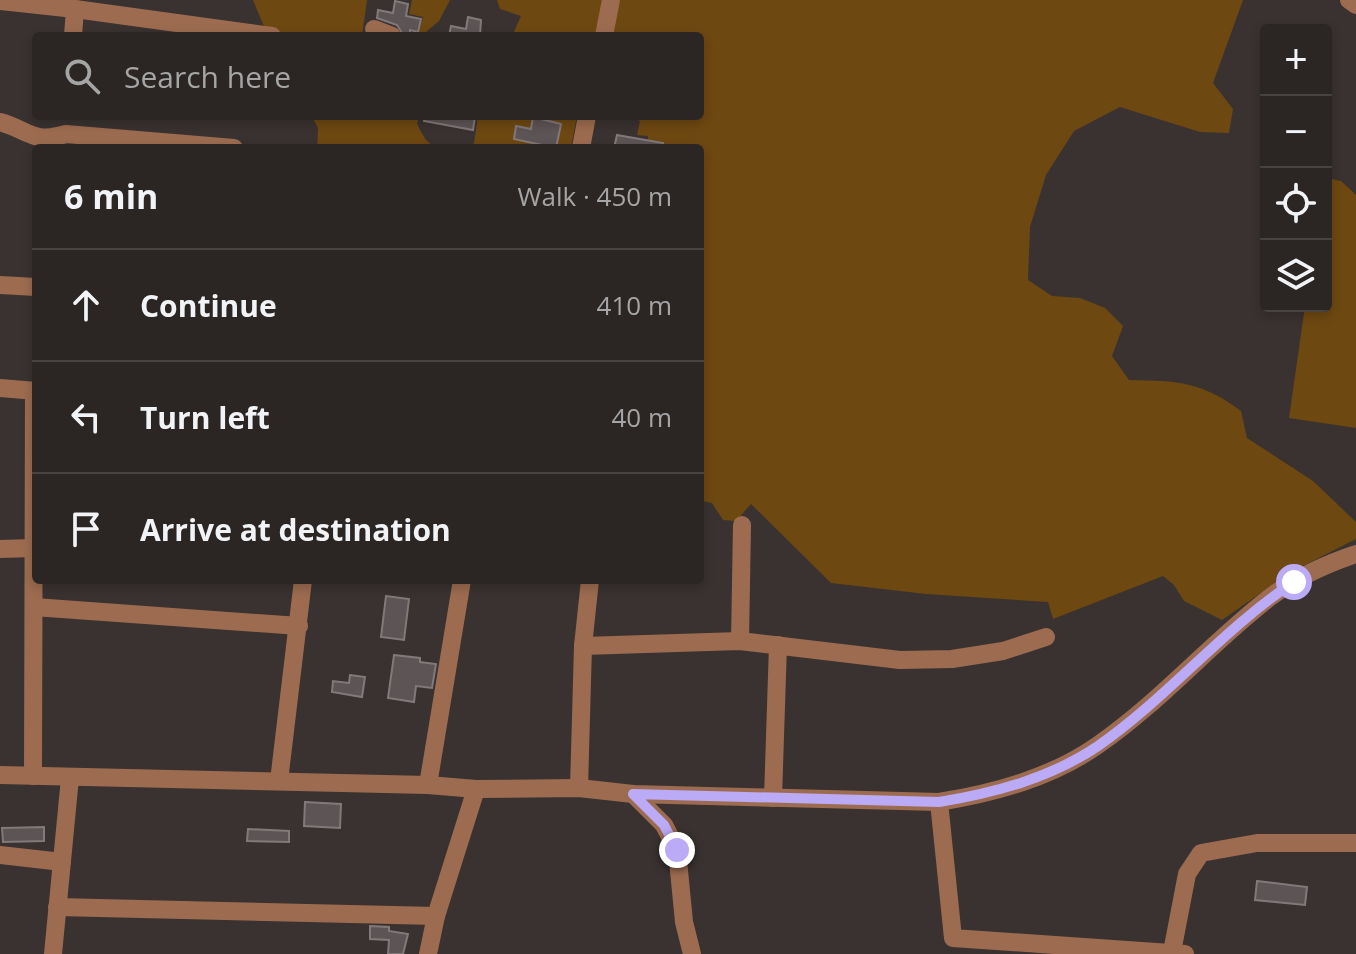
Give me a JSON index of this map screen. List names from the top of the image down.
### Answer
{
  "page": {
    "map_buttons": ["+", "−"],
    "search": "Search here",
    "heading": ["6 min", "Walk · 450 m"],
    "list": [
      ["Continue", "410 m"],
      ["Turn left", "40 m"],
      "Arrive at destination"
    ]
  }
}
